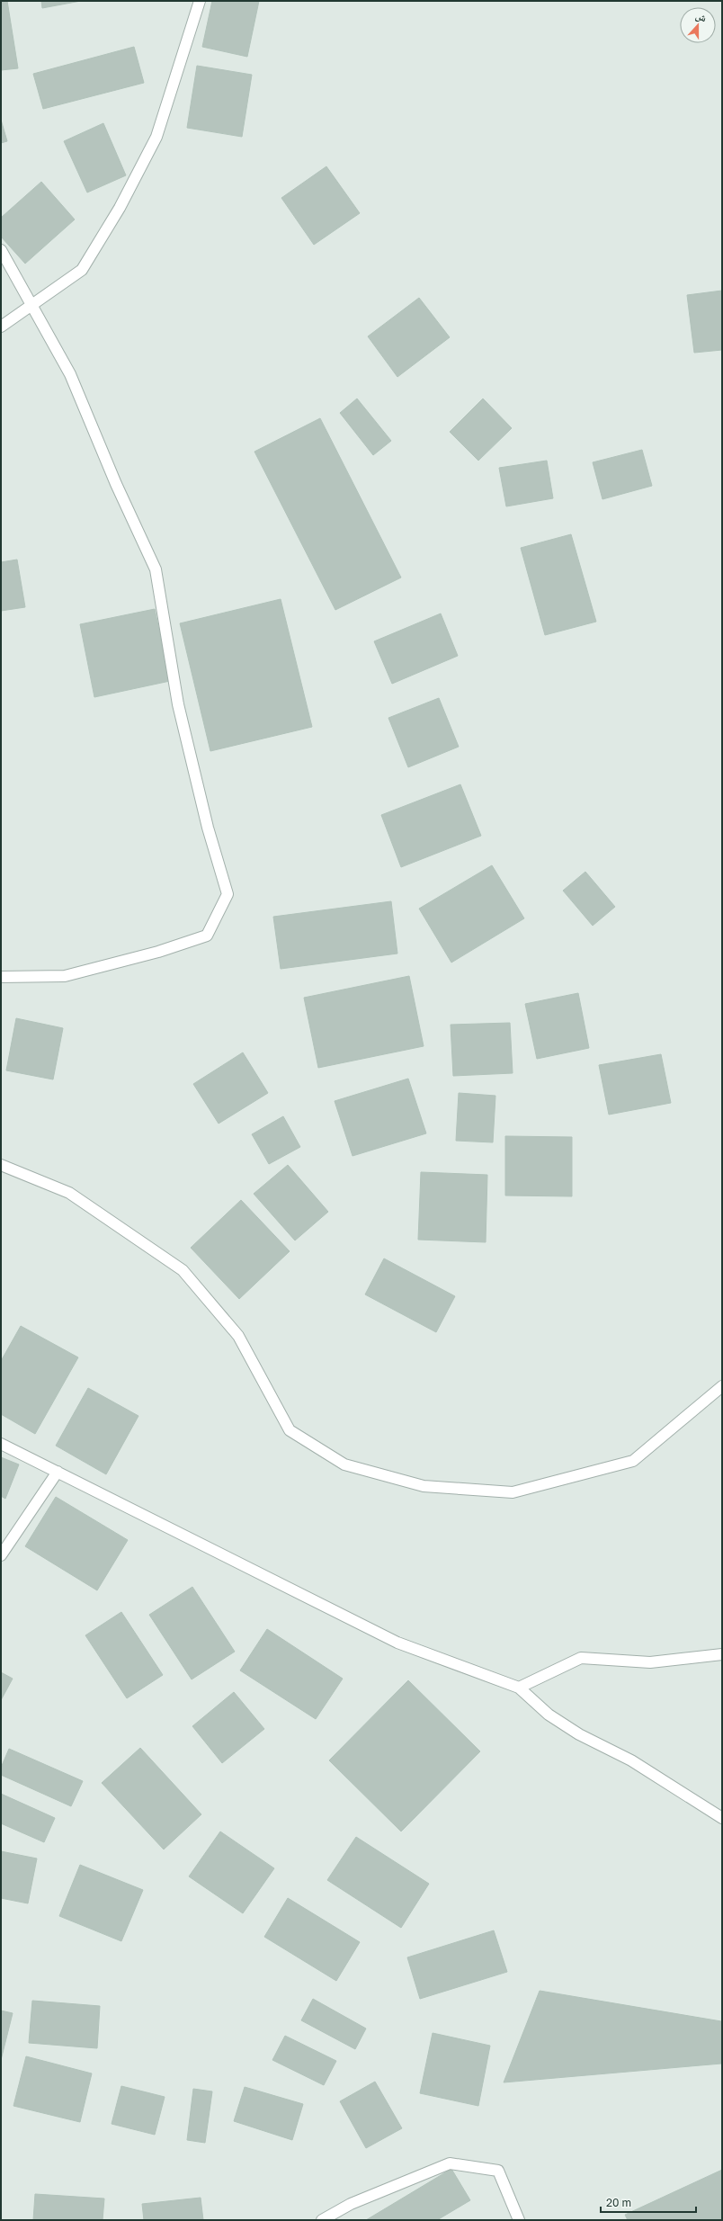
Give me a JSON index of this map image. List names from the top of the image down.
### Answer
{
  "scale_bar": "20 m",
  "north": "top"
}
